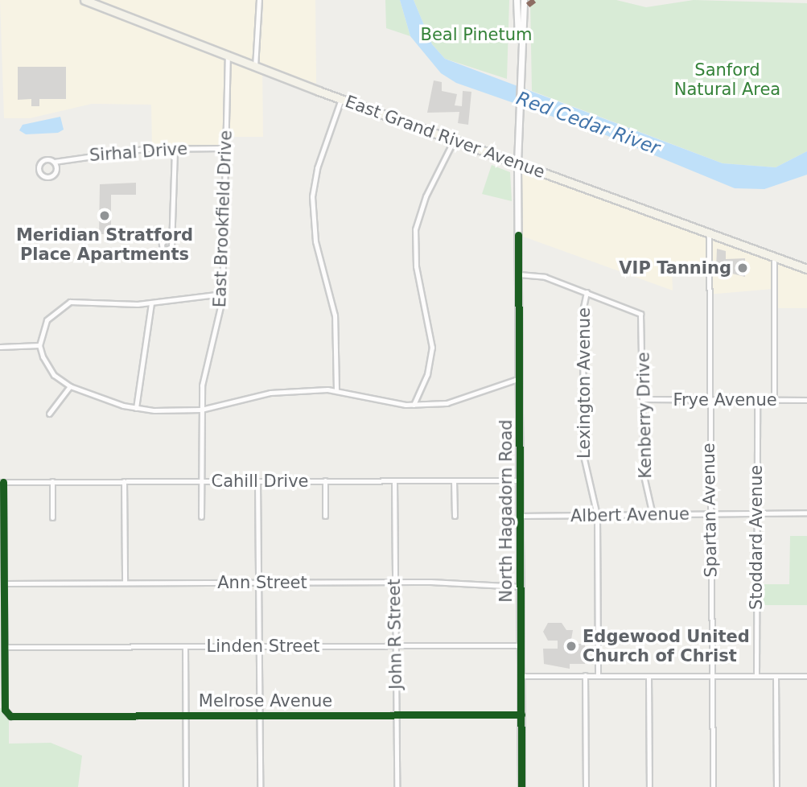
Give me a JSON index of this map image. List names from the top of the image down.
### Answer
{
  "streets": {
    "main road": ["East Grand River Avenue"],
    "street": [
      "Sirhal Drive",
      "East Brookfield Drive",
      "Lexington Avenue",
      "Frye Avenue",
      "Kenberry Drive",
      "Cahill Drive",
      "Spartan Avenue",
      "North Hagadorn Road",
      "Albert Avenue",
      "Stoddard Avenue",
      "Ann Street",
      "John R Street",
      "Linden Street",
      "Melrose Avenue"
    ]
  },
  "crossings": [
    ["East Grand River Avenue", "East Brookfield Drive"],
    ["East Grand River Avenue", "Spartan Avenue"],
    ["East Grand River Avenue", "North Hagadorn Road"],
    ["Sirhal Drive", "East Brookfield Drive"],
    ["East Brookfield Drive", "Cahill Drive"],
    ["Lexington Avenue", "Kenberry Drive"],
    ["Lexington Avenue", "Albert Avenue"],
    ["Frye Avenue", "Kenberry Drive"],
    ["Frye Avenue", "Spartan Avenue"],
    ["Frye Avenue", "Stoddard Avenue"],
    ["Kenberry Drive", "Albert Avenue"],
    ["Cahill Drive", "North Hagadorn Road"],
    ["Cahill Drive", "John R Street"],
    ["Spartan Avenue", "Albert Avenue"],
    ["North Hagadorn Road", "Albert Avenue"],
    ["North Hagadorn Road", "Ann Street"],
    ["North Hagadorn Road", "Linden Street"],
    ["North Hagadorn Road", "Melrose Avenue"],
    ["Albert Avenue", "Stoddard Avenue"],
    ["Ann Street", "John R Street"],
    ["John R Street", "Linden Street"],
    ["John R Street", "Melrose Avenue"],
    ["Linden Street", "Melrose Avenue"]
  ],
  "water": ["Red Cedar River"],
  "parks": ["Beal Pinetum", "Sanford Natural Area"],
  "places": ["Meridian Stratford Place Apartments", "VIP Tanning", "Edgewood United Church of Christ"]
}
